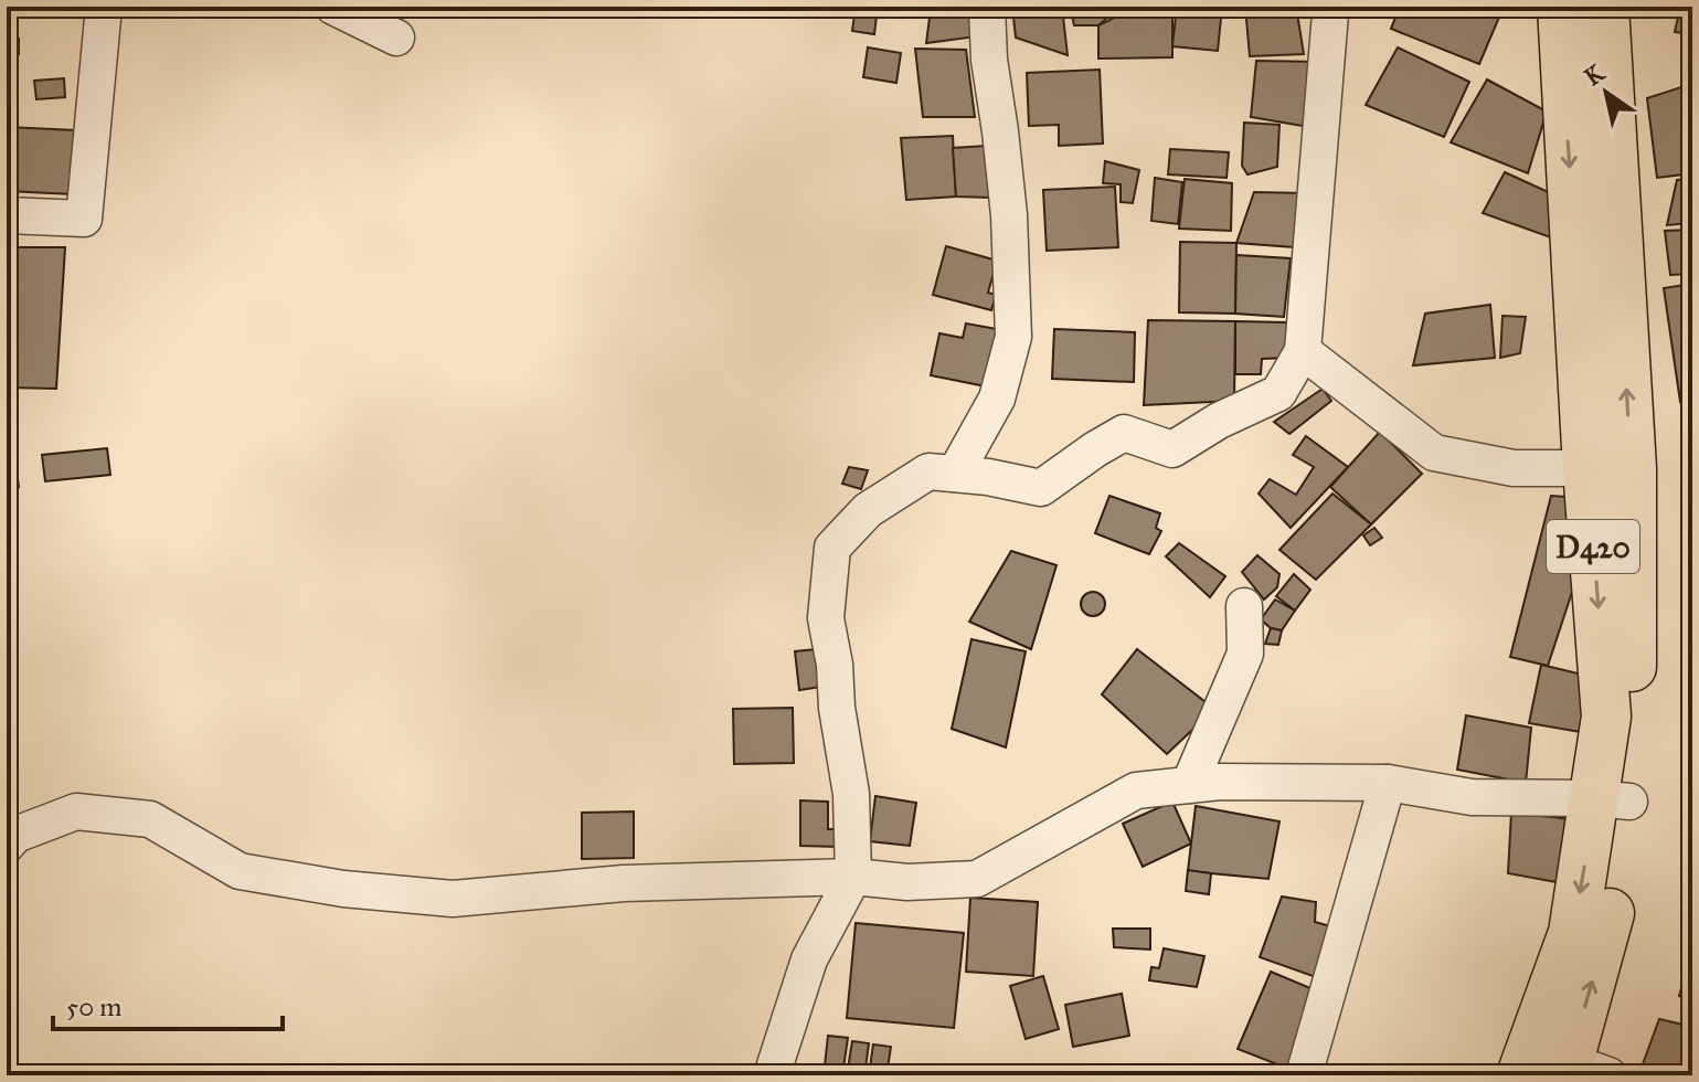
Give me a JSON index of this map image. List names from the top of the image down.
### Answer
{
  "streets": {
    "highway": ["D420"]
  },
  "scale_bar": "50 m",
  "north": "top left"
}
